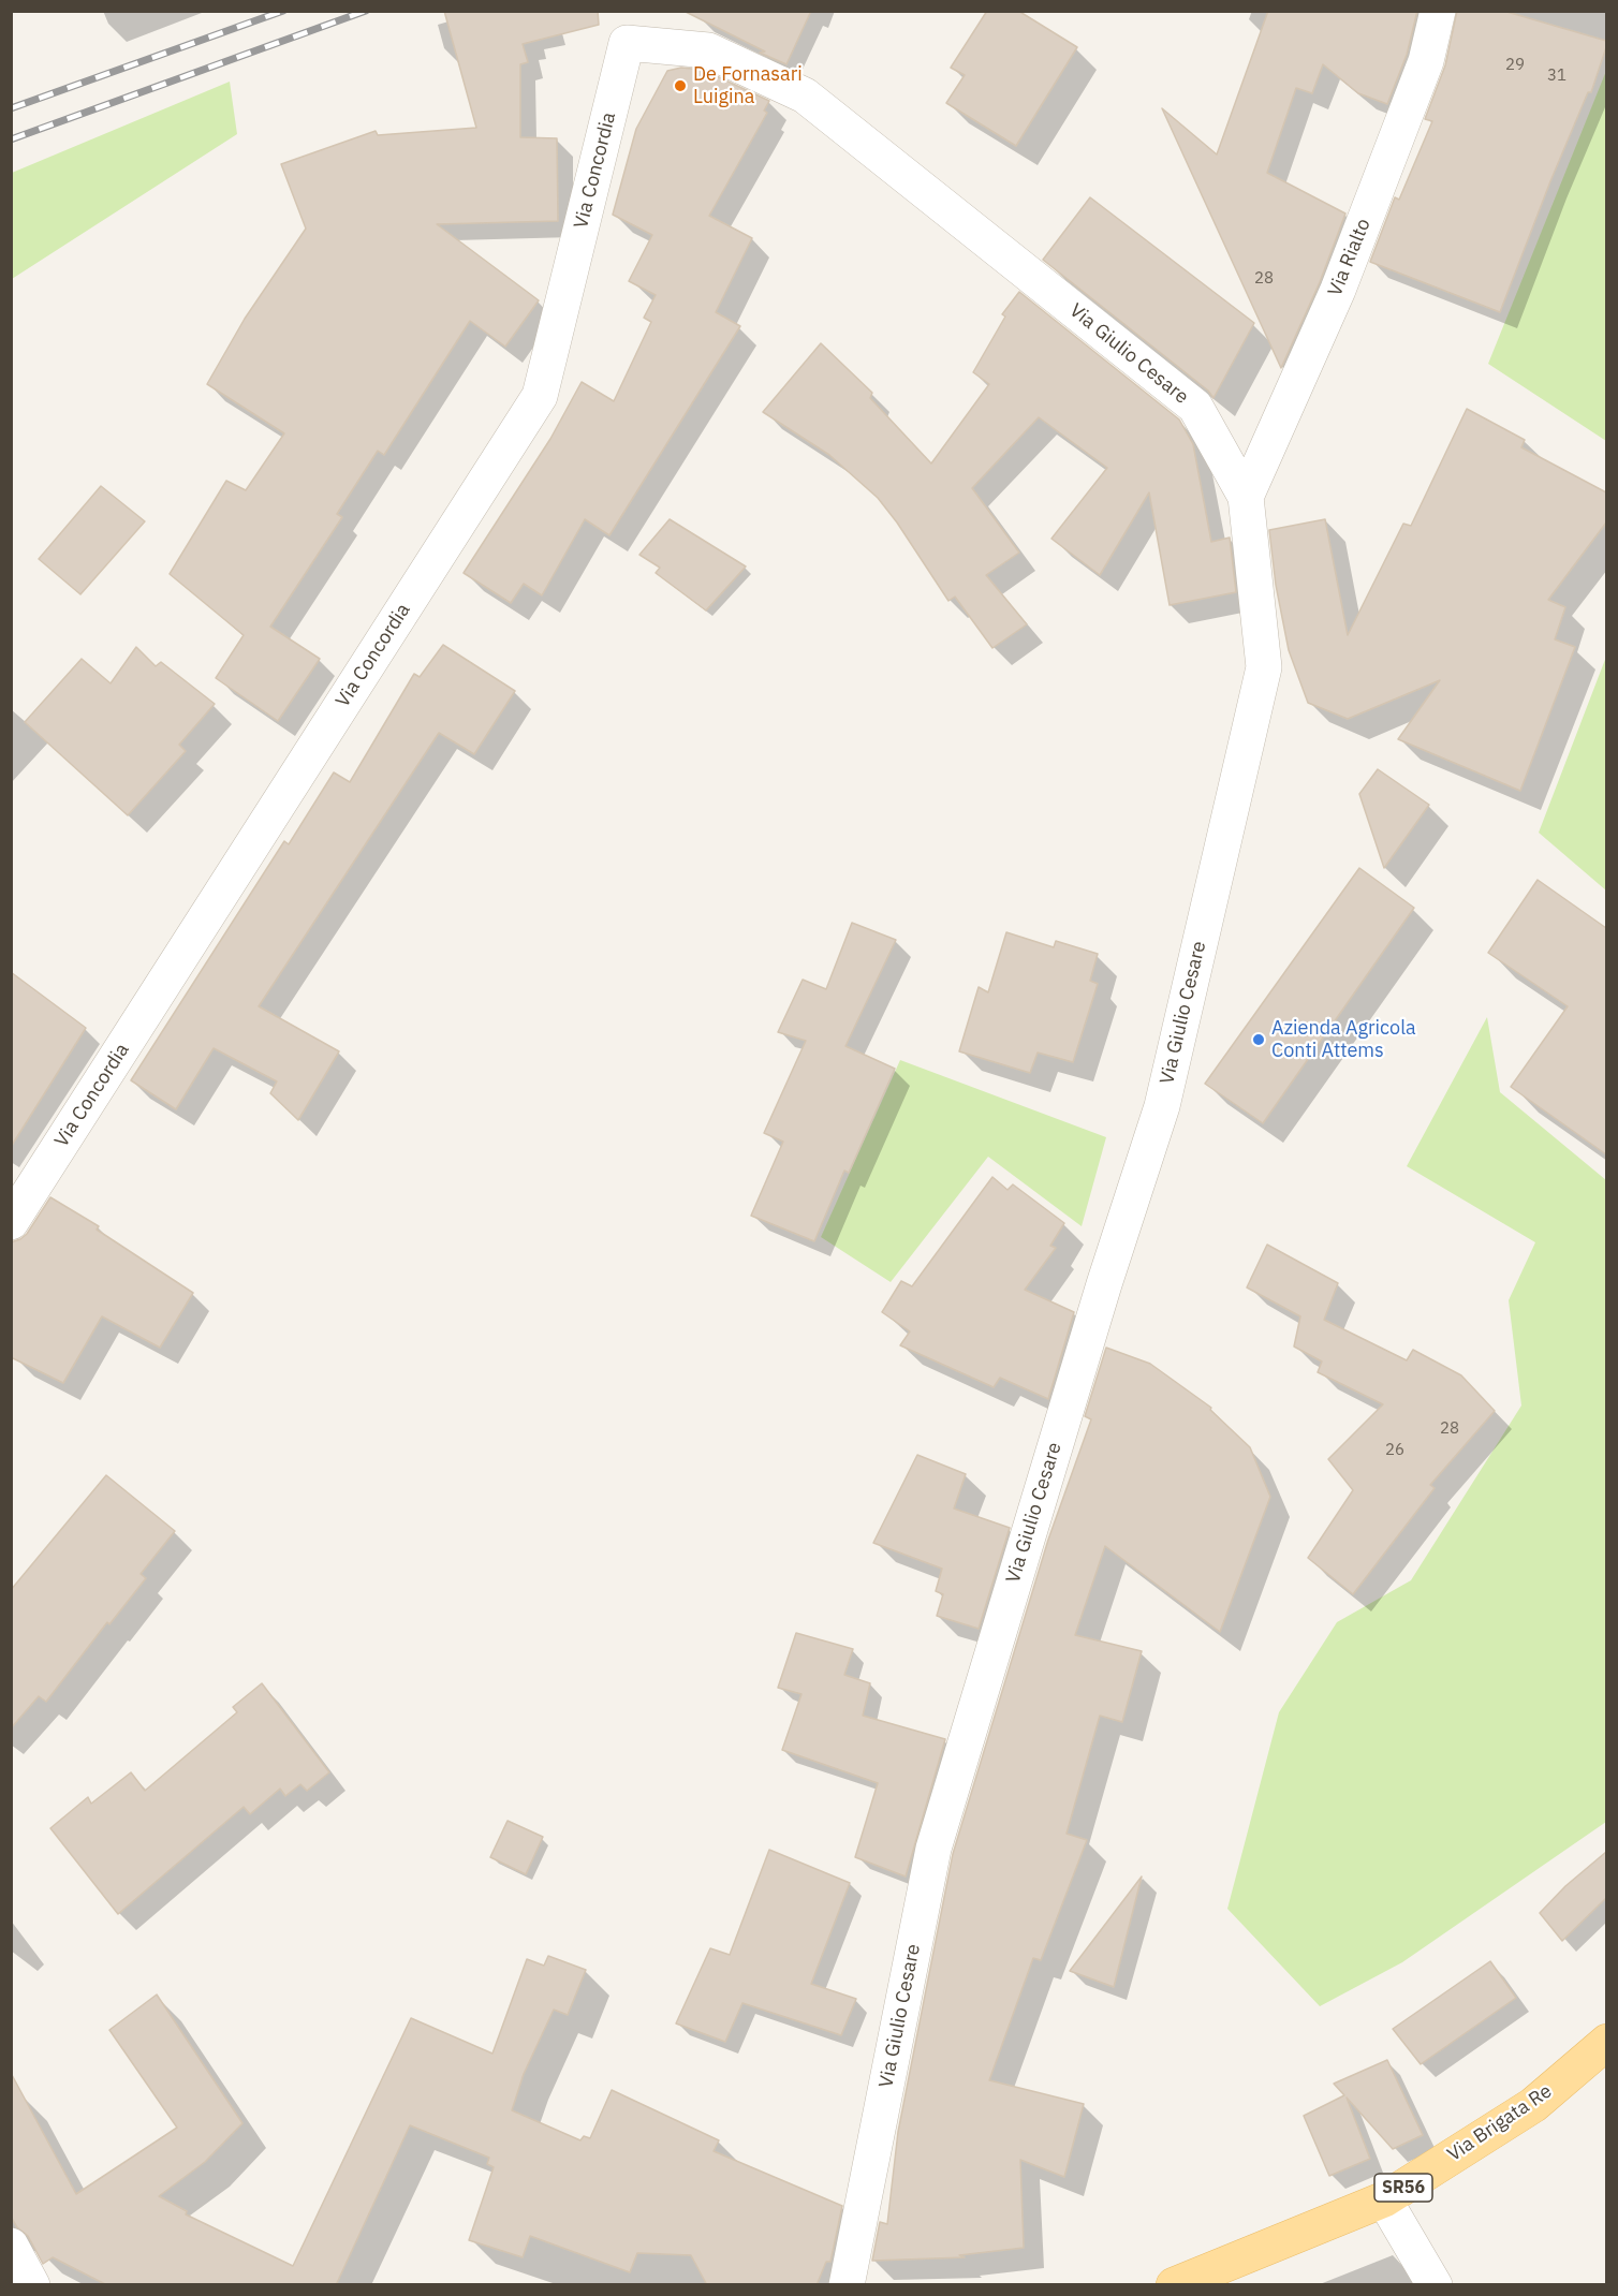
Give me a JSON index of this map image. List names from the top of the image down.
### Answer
{
  "streets": {
    "main road": ["Via Brigata Re", "SR56"],
    "street": ["Via Concordia", "Via Rialto", "Via Giulio Cesare"]
  },
  "crossings": [
    ["Via Concordia", "Via Giulio Cesare"],
    ["Via Rialto", "Via Giulio Cesare"]
  ],
  "places": ["De Fornasari Luigina", "Azienda Agricola Conti Attems"],
  "house_numbers": [
    "29",
    "31",
    "28",
    "28",
    "26"
  ]
}
